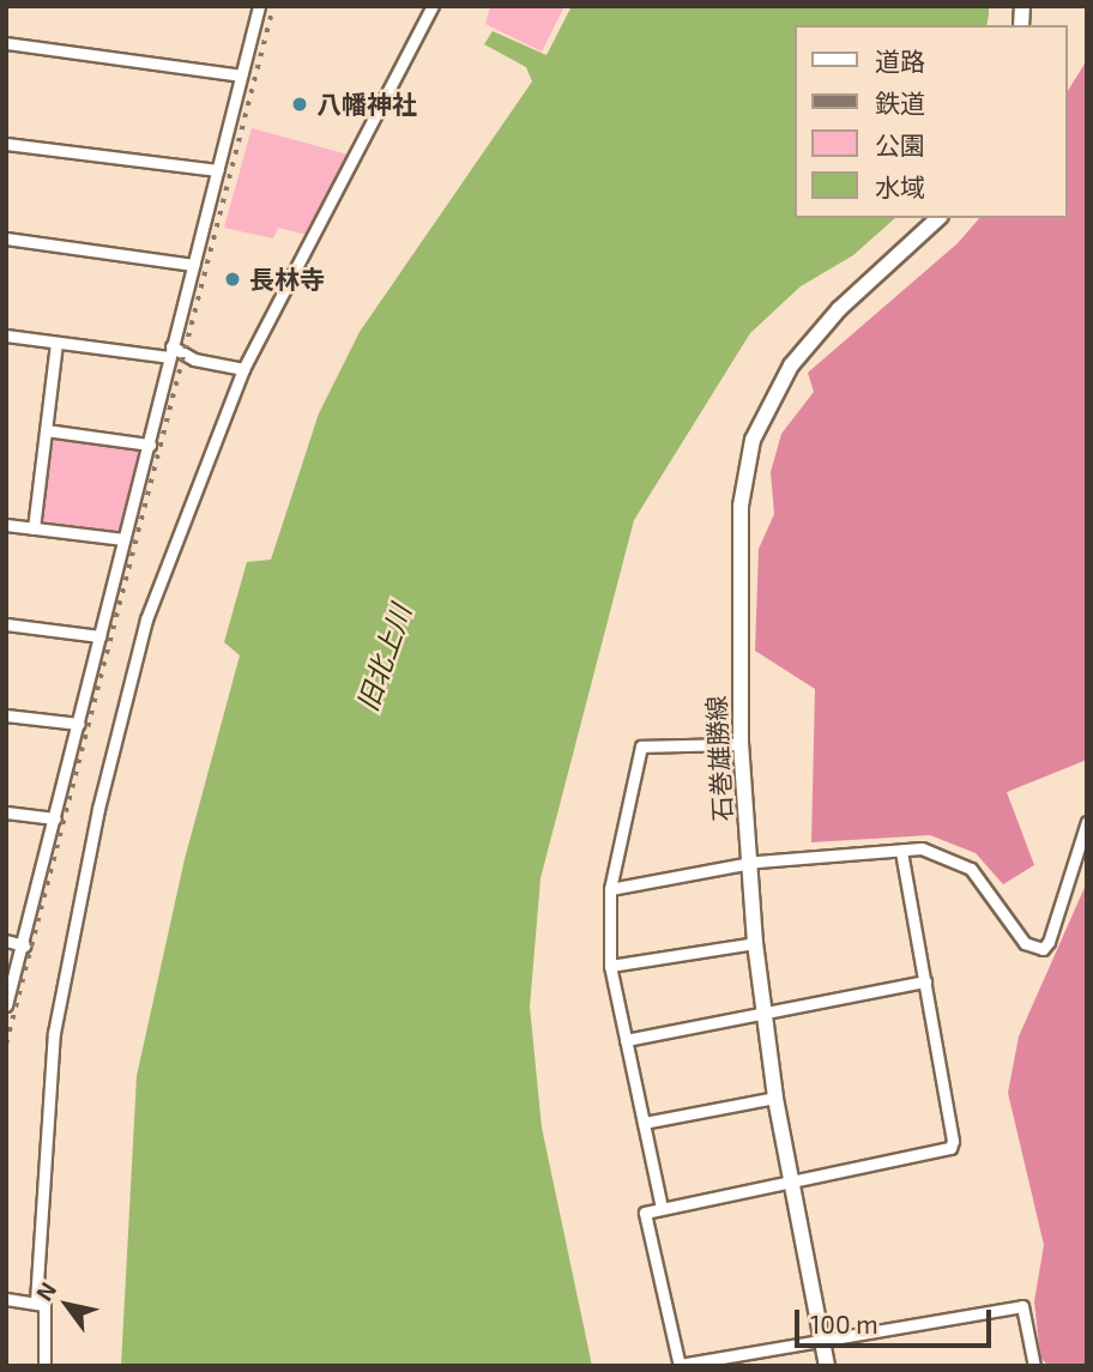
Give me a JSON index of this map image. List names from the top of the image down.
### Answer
{
  "streets": {
    "main road": ["石巻雄勝線"]
  },
  "water": ["旧北上川"],
  "places": ["八幡神社", "長林寺"],
  "legend": [
    "道路",
    "鉄道",
    "公園",
    "水域"
  ],
  "scale_bar": "100 m",
  "north": "top left"
}
